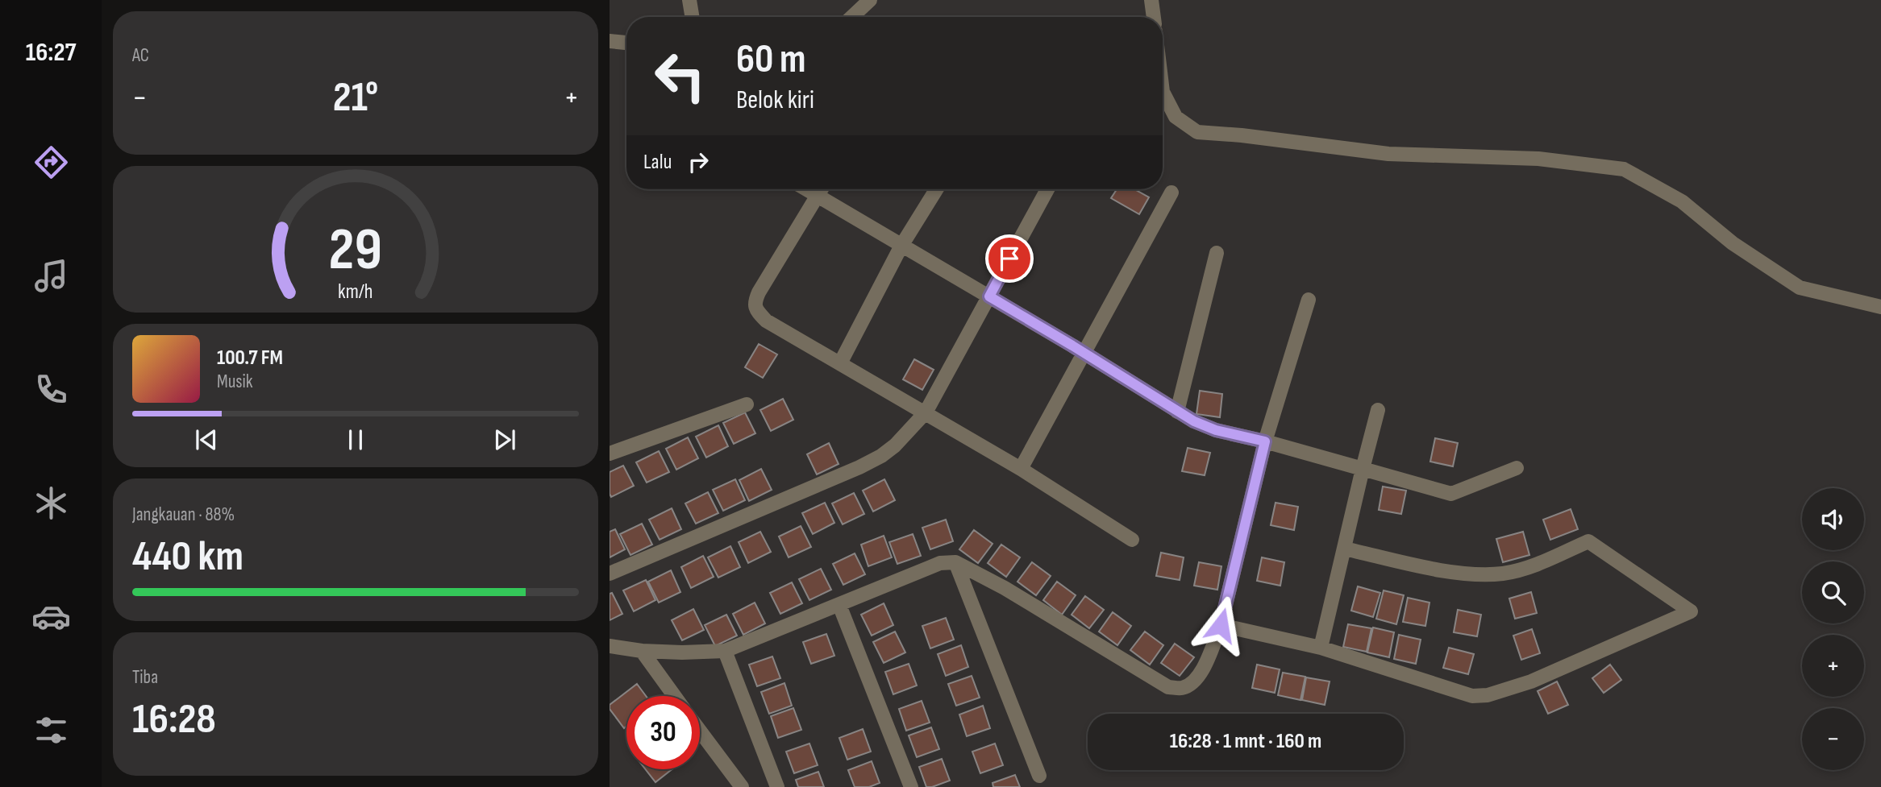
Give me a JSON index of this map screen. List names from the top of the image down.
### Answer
{
  "page": {
    "tabs": "16:27",
    "tile": [
      "AC",
      ["Jangkauan · 88%", "440 km"],
      ["Tiba", "16:28"]
    ],
    "turn": ["60 m", "Belok kiri"],
    "heat": ["−", "21°", "+"],
    "then": "Lalu",
    "song": ["100.7 FM", "Musik"],
    "map_buttons": ["+", "−"],
    "limit": "30",
    "trip": "16:28 · 1 mnt · 160 m",
    "gauge": ["29", "km/h"]
  }
}
